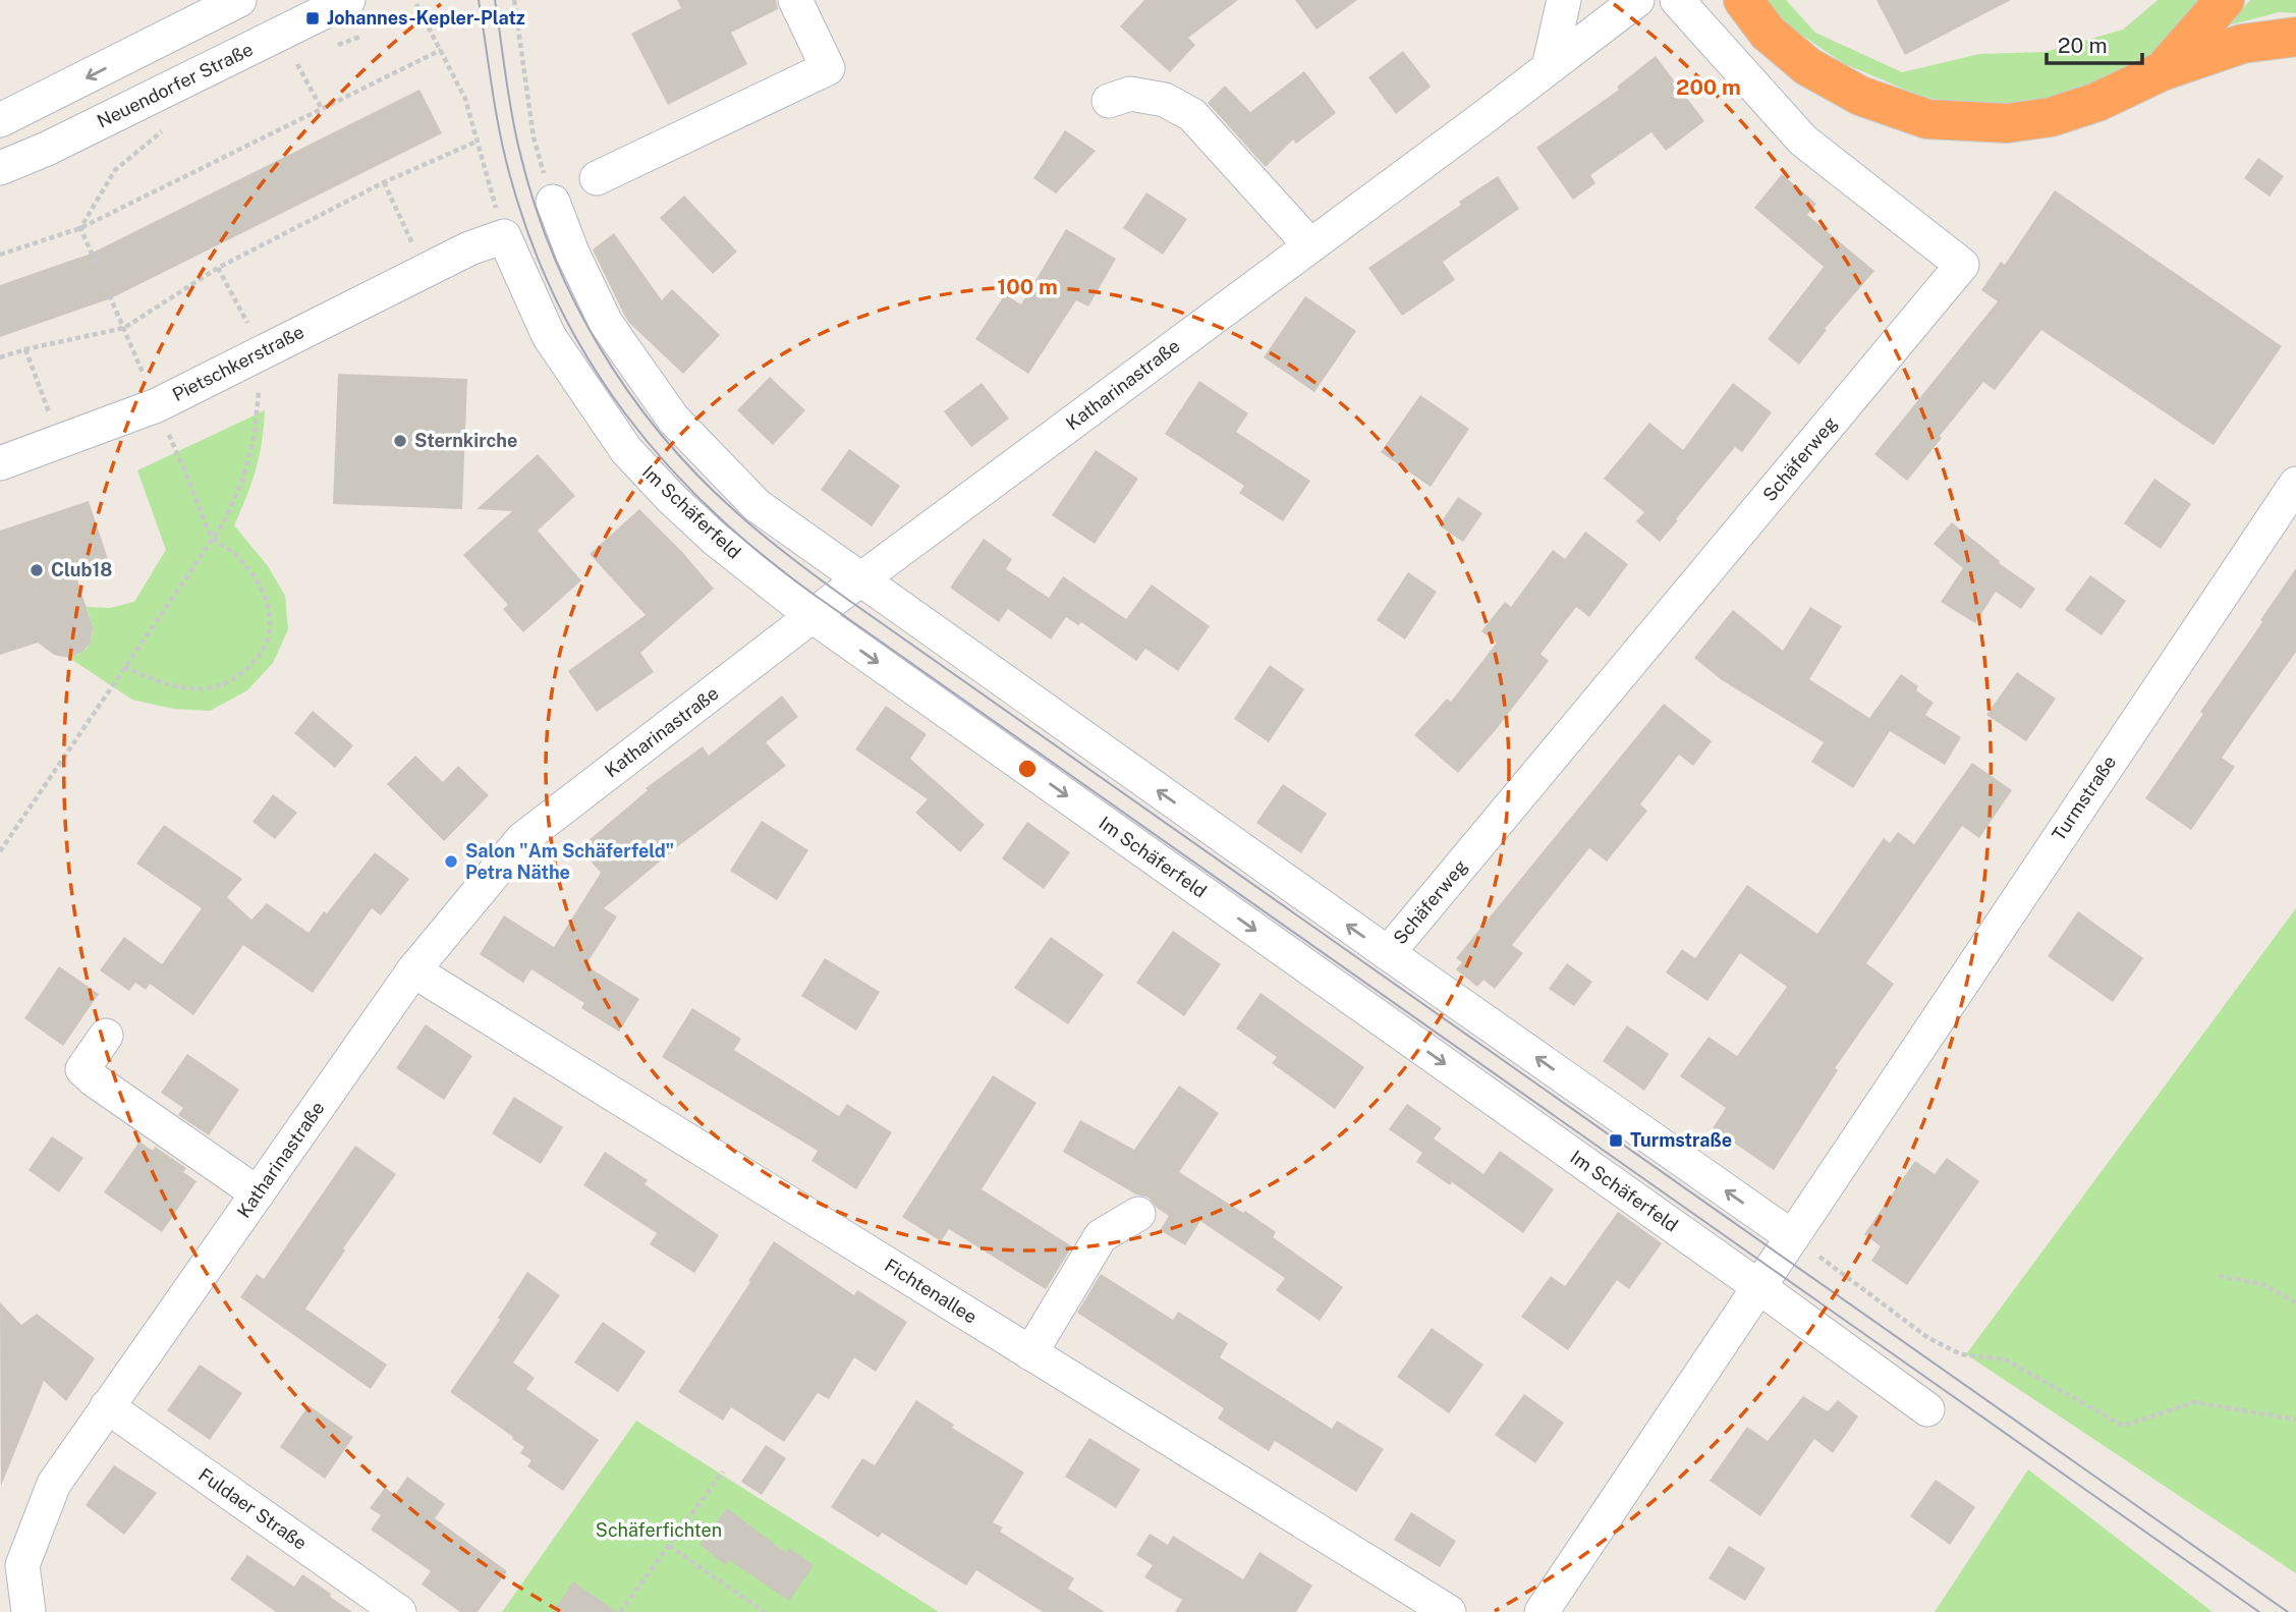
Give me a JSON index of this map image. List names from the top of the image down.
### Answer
{
  "streets": {
    "street": [
      "Neuendorfer Straße",
      "Pietschkerstraße",
      "Katharinastraße",
      "Schäferweg",
      "Im Schäferfeld",
      "Turmstraße",
      "Fichtenallee",
      "Fuldaer Straße"
    ]
  },
  "crossings": [
    ["Pietschkerstraße", "Im Schäferfeld"],
    ["Katharinastraße", "Im Schäferfeld"],
    ["Katharinastraße", "Fichtenallee"],
    ["Katharinastraße", "Fuldaer Straße"],
    ["Im Schäferfeld", "Turmstraße"]
  ],
  "parks": ["Schäferfichten"],
  "places": {
    "transit": ["Johannes-Kepler-Platz", "Turmstraße"],
    "other": ["Sternkirche", "Club18", "Salon \"Am Schäferfeld\" Petra Näthe"]
  },
  "scale_bar": "20 m",
  "rings": ["200 m", "100 m"]
}
